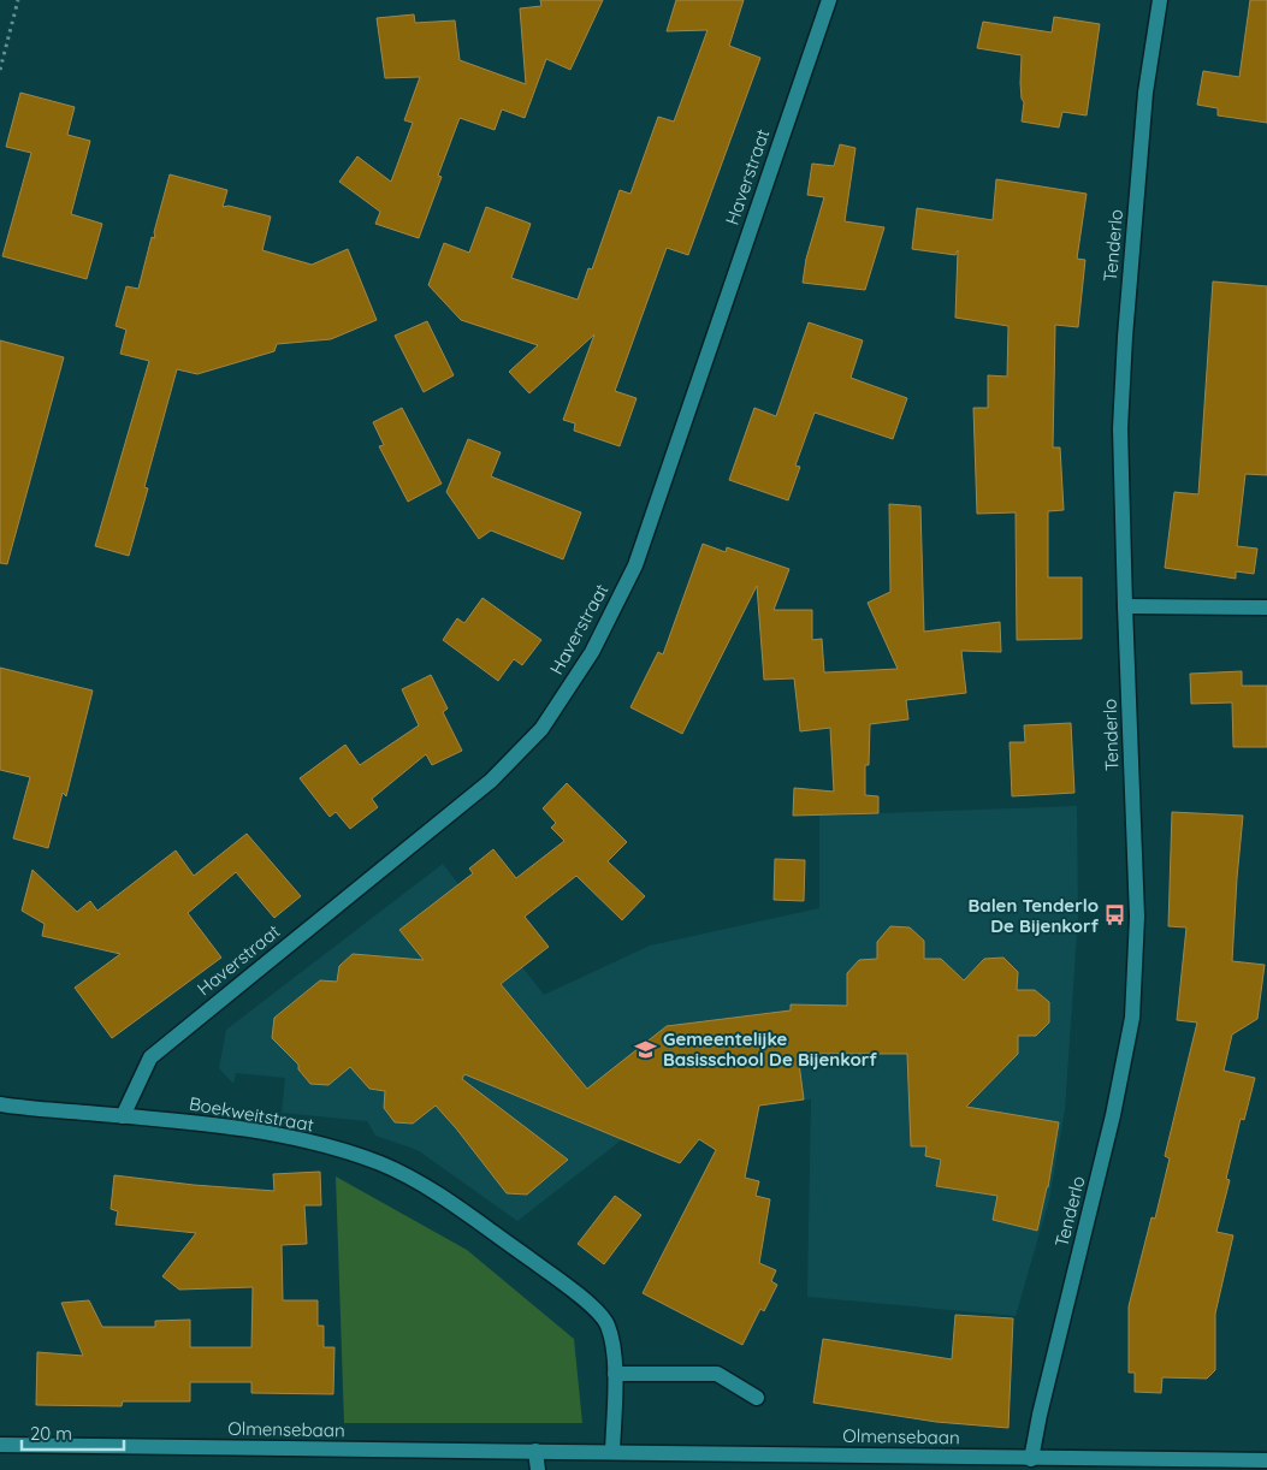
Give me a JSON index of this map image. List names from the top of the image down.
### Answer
{
  "streets": {
    "street": [
      "Haverstraat",
      "Tenderlo",
      "Boekweitstraat",
      "Olmensebaan"
    ]
  },
  "crossings": [
    ["Haverstraat", "Boekweitstraat"],
    ["Tenderlo", "Olmensebaan"],
    ["Boekweitstraat", "Olmensebaan"]
  ],
  "places": {
    "bus stop": ["Balen Tenderlo De Bijenkorf"],
    "school or university": ["Gemeentelijke Basisschool De Bijenkorf"]
  },
  "scale_bar": "20 m"
}
